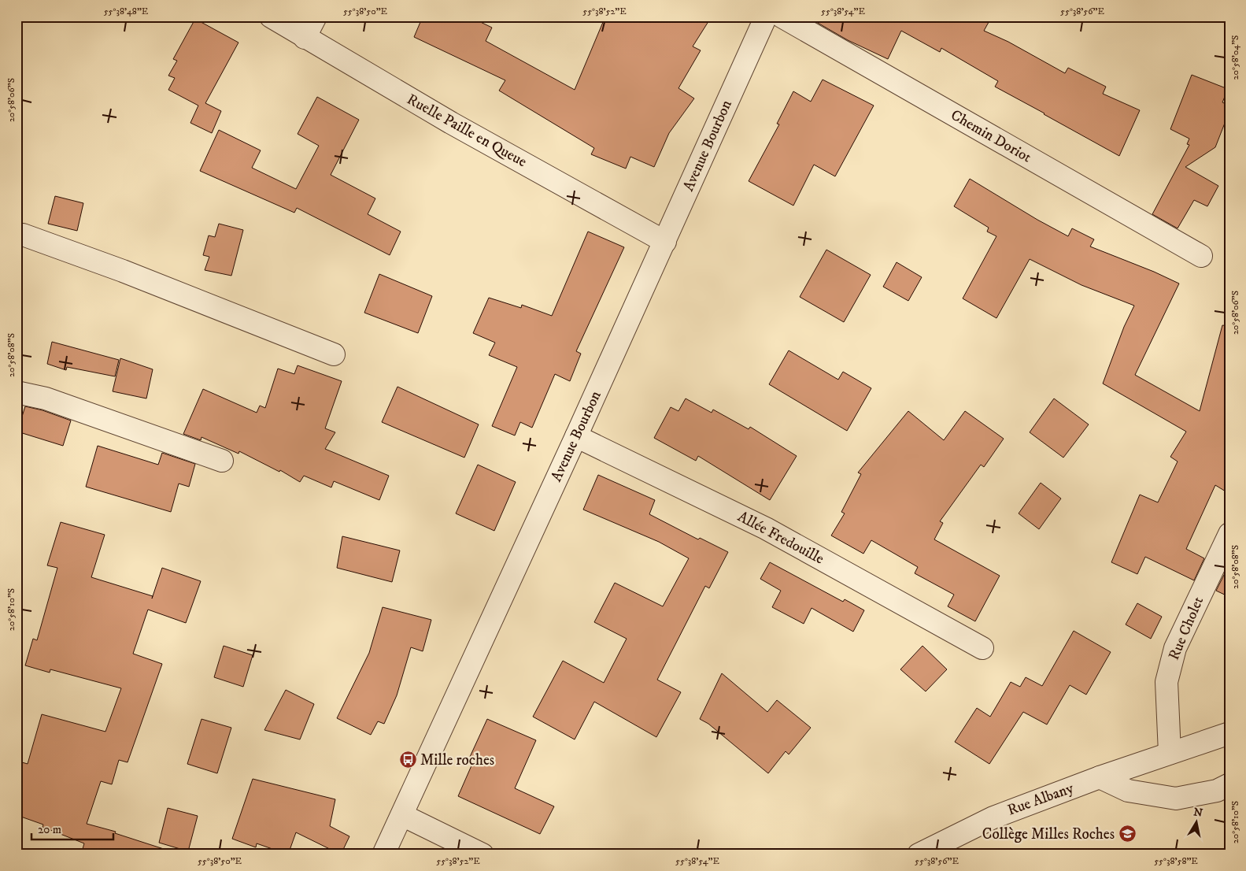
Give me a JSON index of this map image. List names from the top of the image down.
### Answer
{
  "streets": {
    "street": [
      "Ruelle Paille en Queue",
      "Chemin Doriot",
      "Avenue Bourbon",
      "Allée Fredouille",
      "Rue Cholet",
      "Rue Albany"
    ]
  },
  "crossings": [
    ["Ruelle Paille en Queue", "Avenue Bourbon"],
    ["Avenue Bourbon", "Allée Fredouille"],
    ["Rue Cholet", "Rue Albany"]
  ],
  "places": {
    "bus stop": ["Mille roches"],
    "school or university": ["Collège Milles Roches"]
  },
  "scale_bar": "20 m",
  "north": "top",
  "coordinates": [
    "55°38'48\"E",
    "55°38'50\"E",
    "55°38'52\"E",
    "55°38'54\"E",
    "55°38'56\"E",
    "20°58'04\"S",
    "20°58'06\"S",
    "20°58'08\"S",
    "20°58'10\"S",
    "55°38'58\"E"
  ]
}
